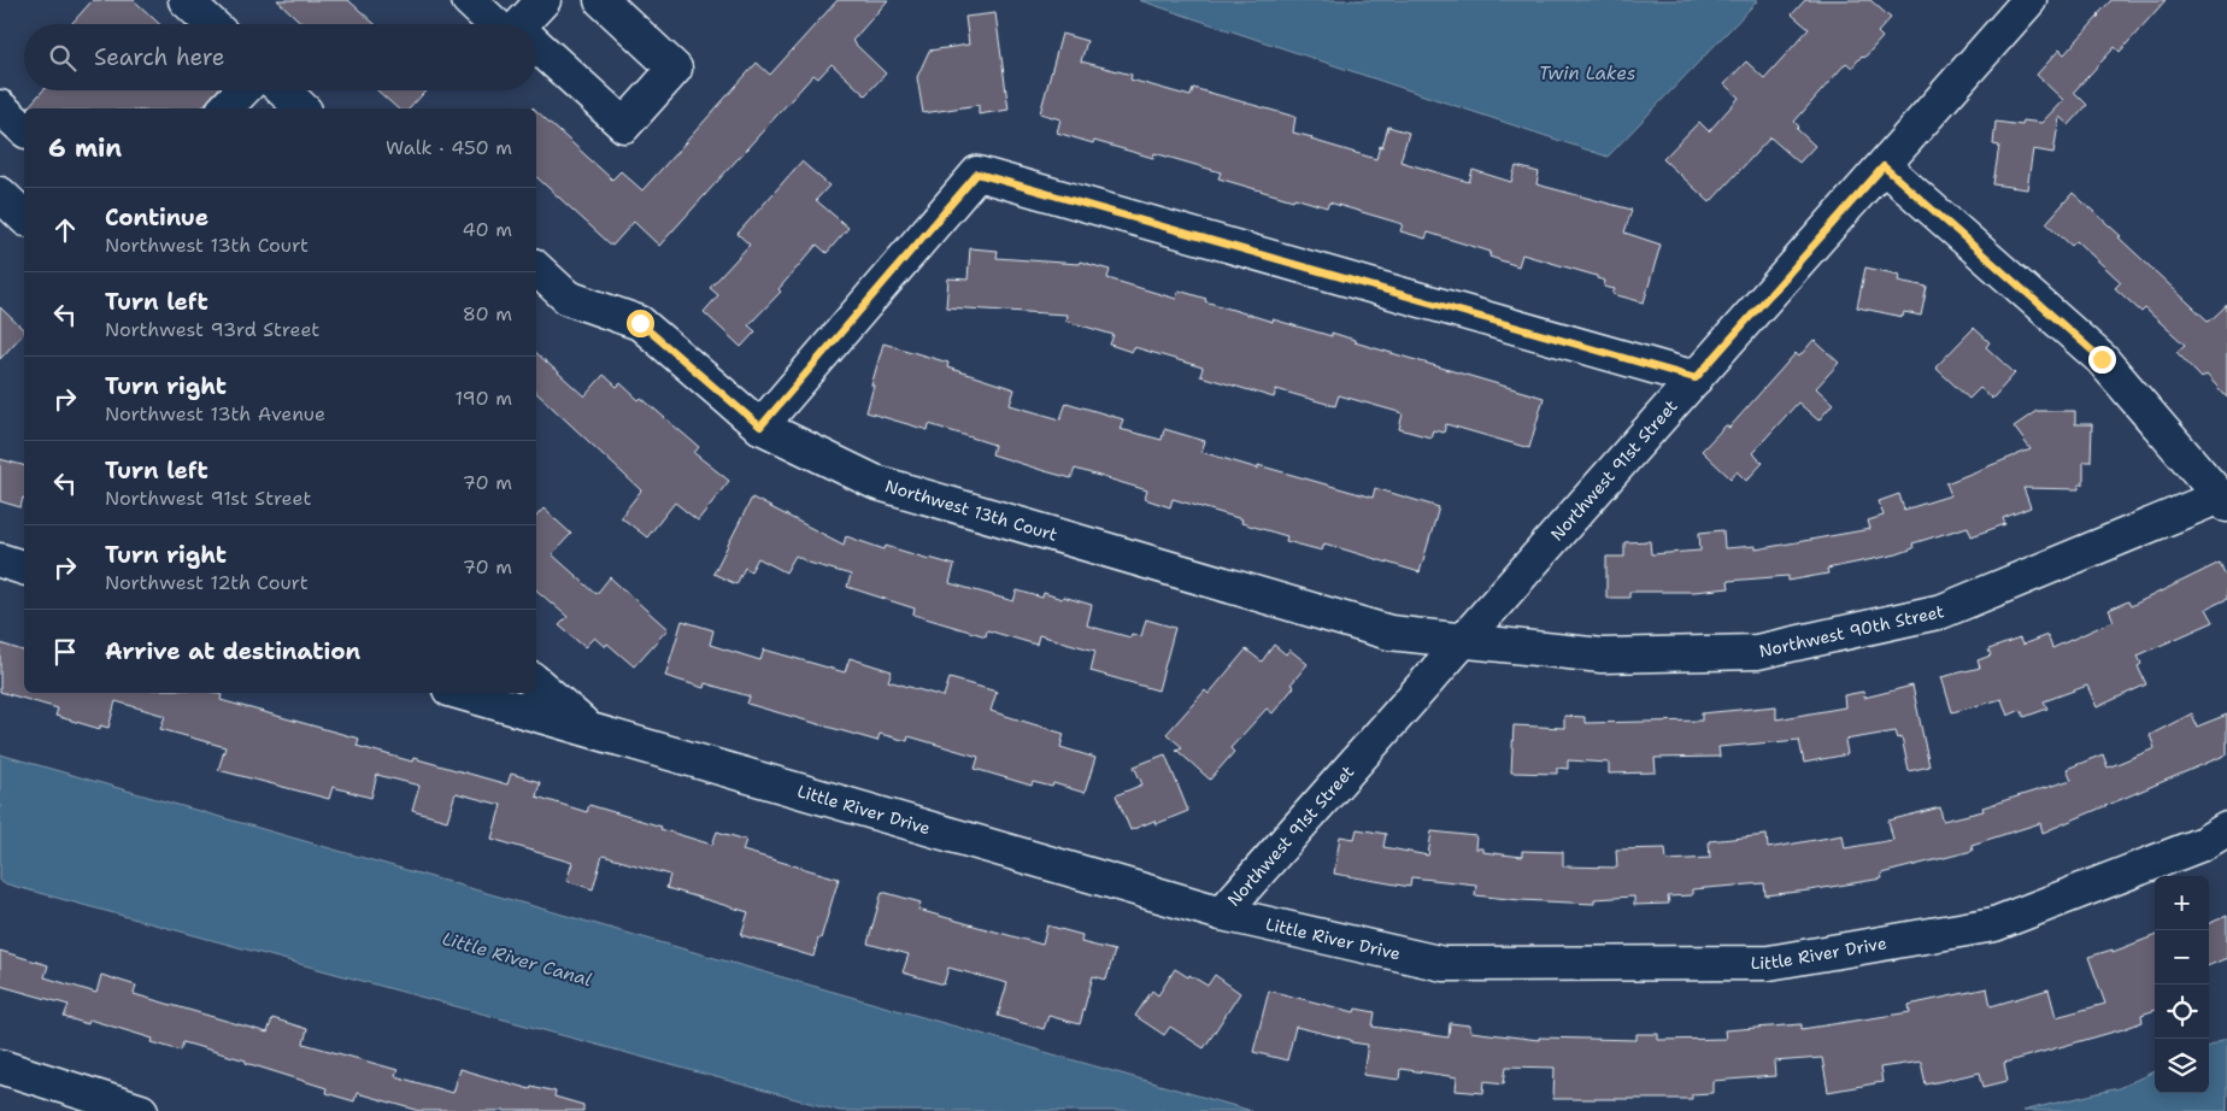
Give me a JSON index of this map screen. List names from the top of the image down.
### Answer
{
  "streets": {
    "street": [
      "Northwest 91st Street",
      "Northwest 13th Court",
      "Northwest 90th Street",
      "Little River Drive"
    ]
  },
  "crossings": [
    ["Northwest 91st Street", "Northwest 13th Court"],
    ["Northwest 91st Street", "Northwest 90th Street"],
    ["Northwest 91st Street", "Little River Drive"],
    ["Northwest 13th Court", "Northwest 90th Street"]
  ],
  "water": ["Twin Lakes", "Little River Canal"],
  "page": {
    "search": "Search here",
    "heading": ["6 min", "Walk · 450 m"],
    "list": [
      ["Continue", "Northwest 13th Court", "40 m"],
      ["Turn left", "Northwest 93rd Street", "80 m"],
      ["Turn right", "Northwest 13th Avenue", "190 m"],
      ["Turn left", "Northwest 91st Street", "70 m"],
      ["Turn right", "Northwest 12th Court", "70 m"],
      "Arrive at destination"
    ],
    "map_buttons": ["+", "−"]
  }
}
